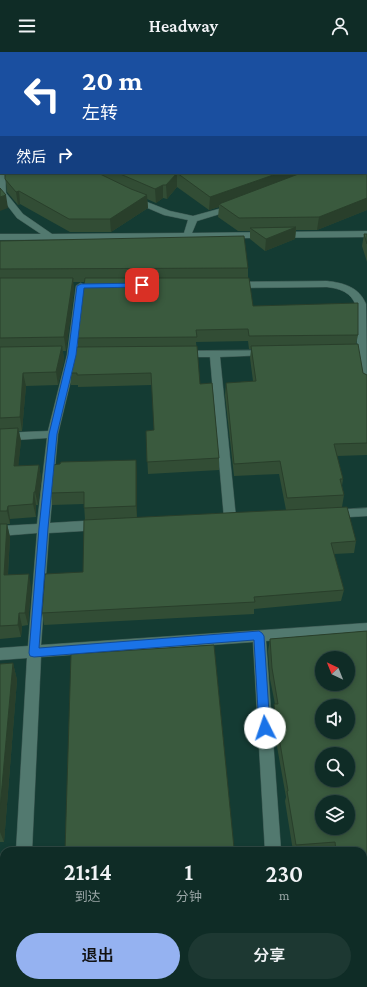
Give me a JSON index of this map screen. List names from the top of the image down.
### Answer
{
  "north": "top left",
  "page": {
    "header": "Headway",
    "turn": ["20 m", "左转"],
    "then": "然后",
    "eta": [
      "21:14",
      "到达",
      "1",
      "分钟",
      "230",
      "m"
    ],
    "buttons": ["退出", "分享"]
  }
}
